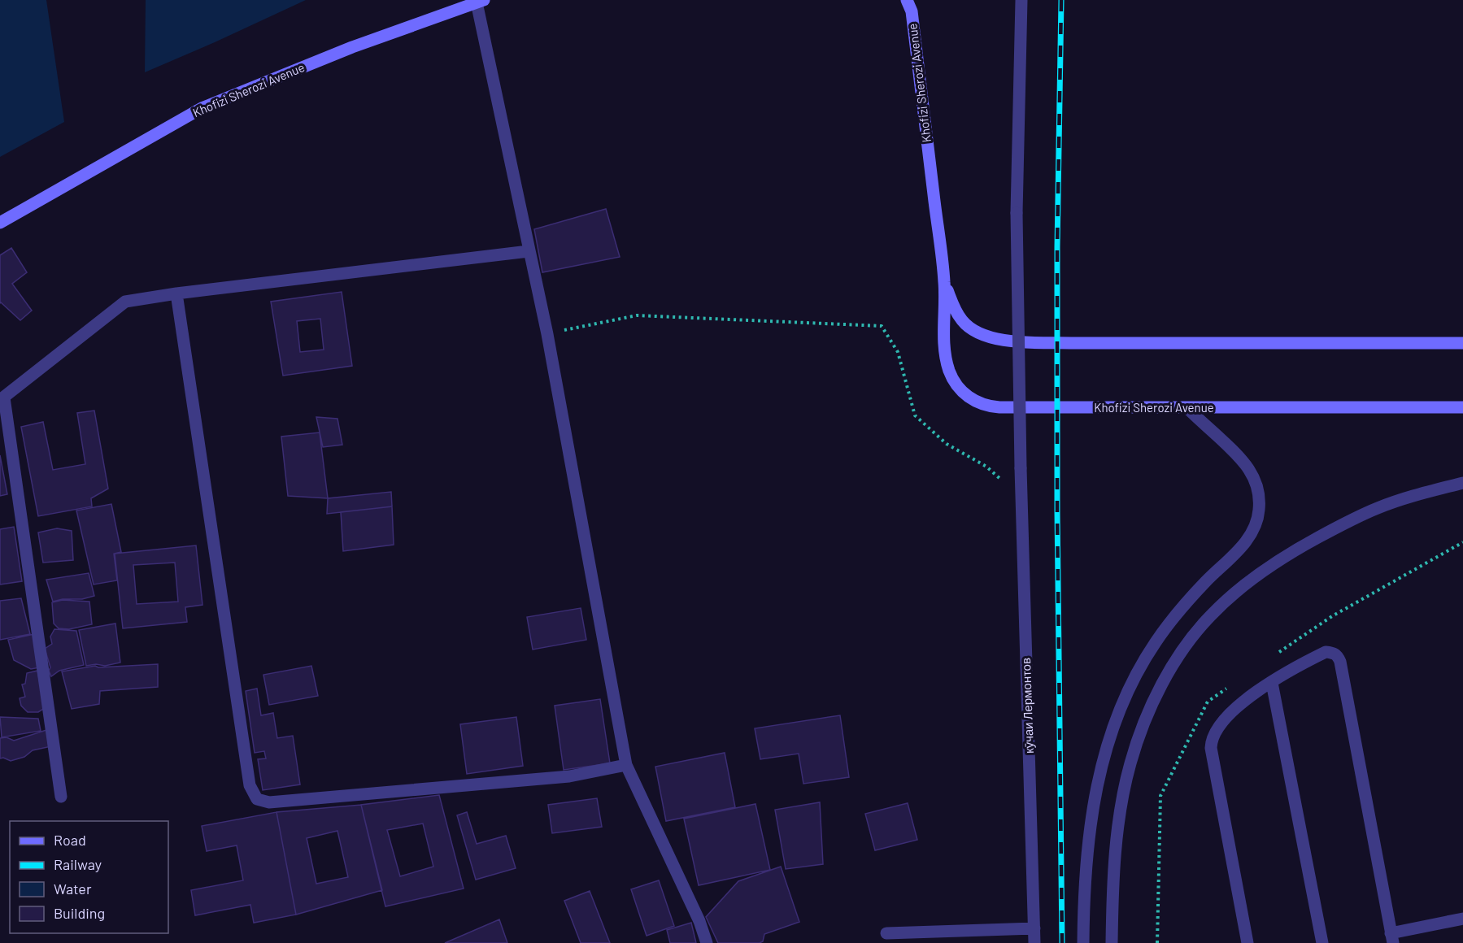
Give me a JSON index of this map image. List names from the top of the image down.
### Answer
{
  "streets": {
    "main road": ["Khofizi Sherozi Avenue"],
    "street": ["кӯчаи Лермонтов"]
  },
  "legend": [
    "Road",
    "Railway",
    "Water",
    "Building"
  ]
}
